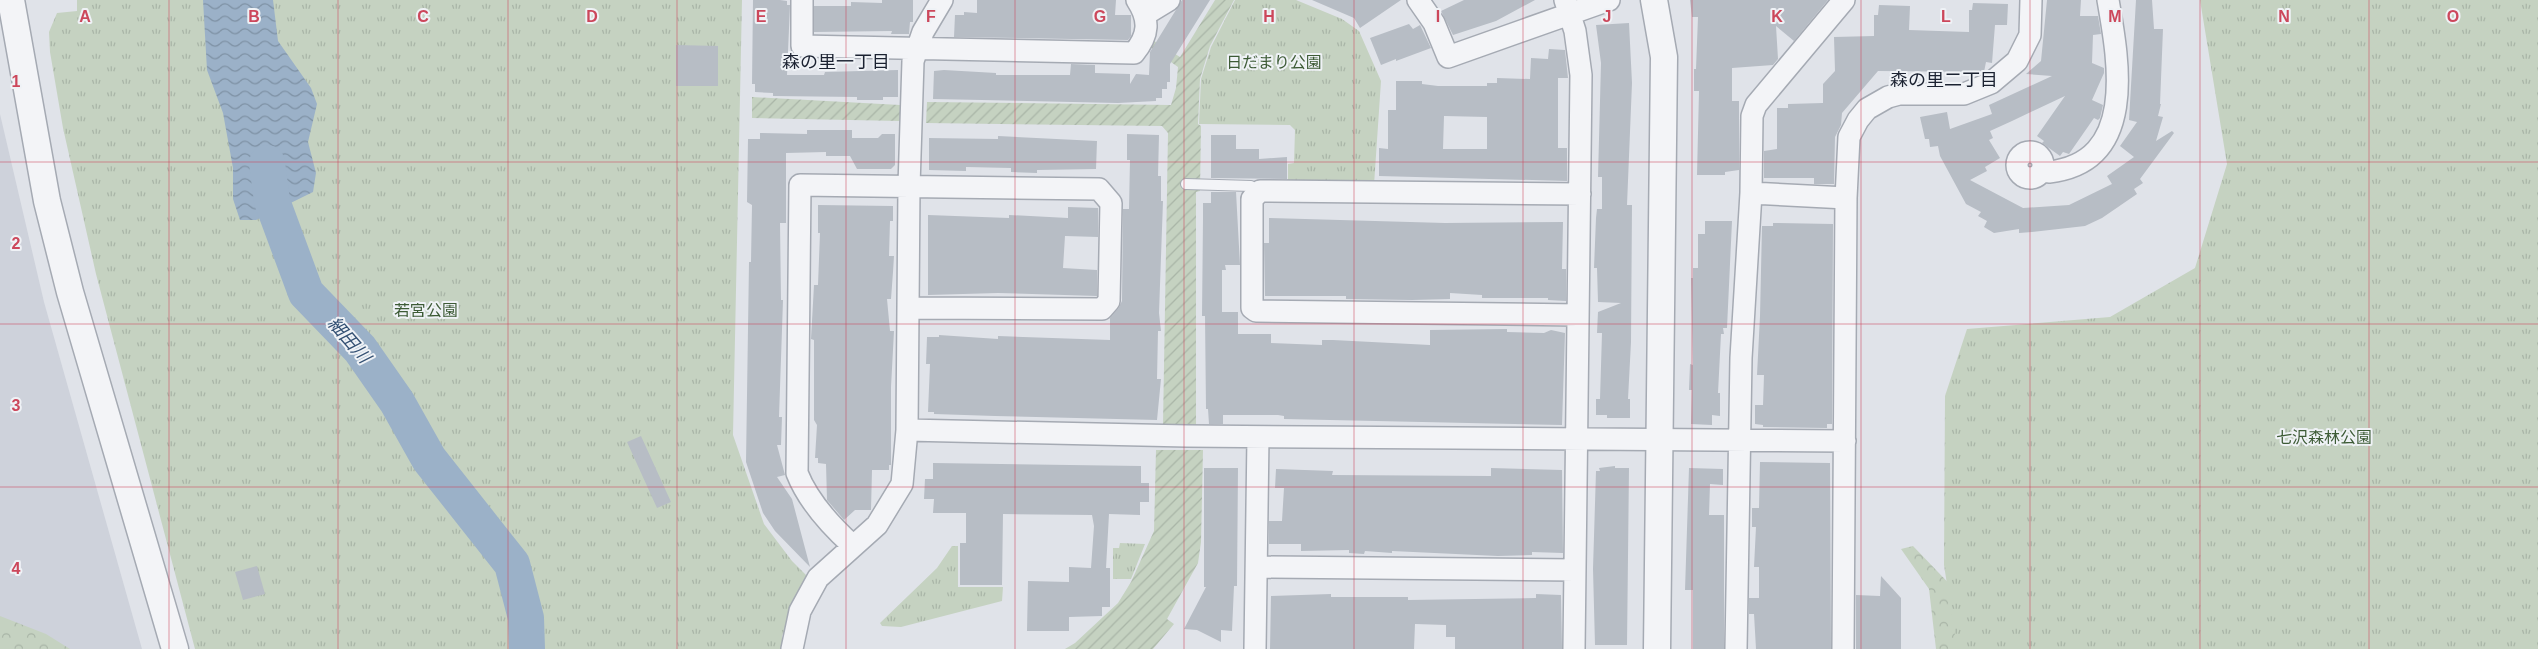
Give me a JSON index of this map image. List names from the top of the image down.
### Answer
{
  "districts": ["森の里一丁目", "森の里二丁目"],
  "water": ["細田川"],
  "parks": ["日だまり公園", "若宮公園", "七沢森林公園"],
  "grid": {
    "columns": [
      "A",
      "B",
      "C",
      "D",
      "E",
      "F",
      "G",
      "H",
      "I",
      "J",
      "K",
      "L",
      "M",
      "N",
      "O"
    ],
    "rows": [
      "1",
      "2",
      "3",
      "4"
    ]
  }
}
